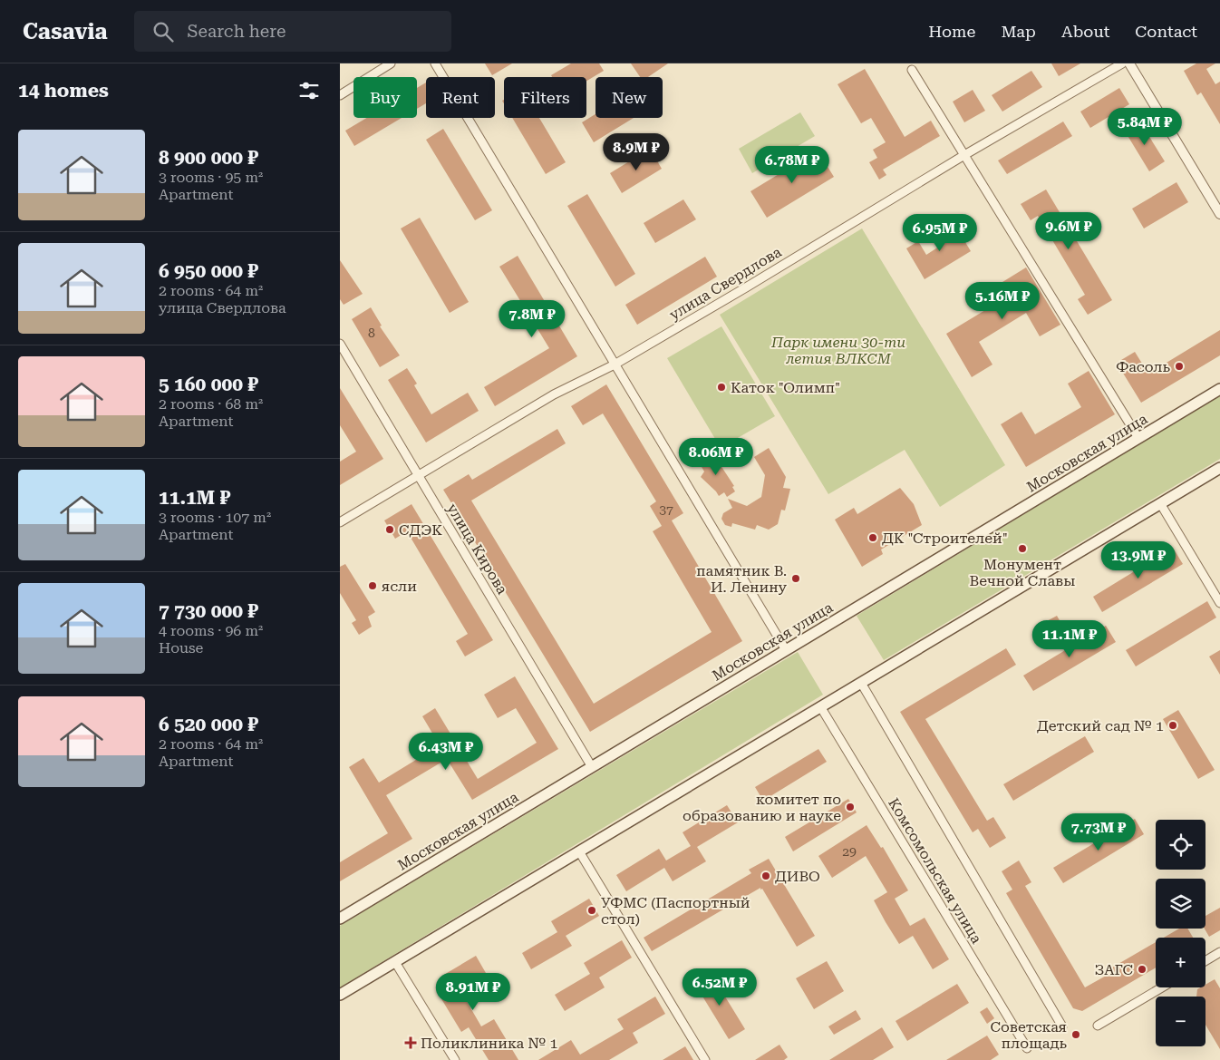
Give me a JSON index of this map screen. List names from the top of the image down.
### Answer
{
  "streets": {
    "main road": ["Московская улица"],
    "street": ["улица Свердлова", "улица Кирова", "Комсомольская улица"]
  },
  "crossings": [
    ["улица Свердлова", "улица Кирова"],
    ["Московская улица", "улица Кирова"]
  ],
  "parks": ["Парк имени 30-ти летия ВЛКСМ"],
  "places": {
    "other": [
      "Фасоль",
      "Каток \"Олимп\"",
      "СДЭК",
      "ДК \"Строителей\"",
      "Монумент Вечной Славы",
      "памятник В. И. Ленину",
      "ясли",
      "Детский сад № 1",
      "комитет по образованию и науке",
      "ДИВО",
      "УФМС (Паспортный стол)",
      "ЗАГС",
      "Советская площадь"
    ],
    "health": ["Поликлиника № 1"]
  },
  "house_numbers": ["8", "37", "29"],
  "page": {
    "header": "Casavia",
    "search": "Search here",
    "nav": [
      "Home",
      "Map",
      "About",
      "Contact"
    ],
    "heading": "14 homes",
    "chip": [
      "Buy",
      "Rent",
      "Filters",
      "New"
    ],
    "price": [
      "5.84M ₽",
      "8.9M ₽",
      "6.78M ₽",
      "9.6M ₽",
      "6.95M ₽",
      "5.16M ₽",
      "7.8M ₽",
      "8.06M ₽",
      "13.9M ₽",
      "11.1M ₽",
      "6.43M ₽",
      "7.73M ₽",
      "6.52M ₽",
      "8.91M ₽"
    ],
    "list": [
      {
        "name": "8 900 000 ₽",
        "note": "3 rooms · 95 m² · Apartment"
      },
      {
        "name": "6 950 000 ₽",
        "note": "2 rooms · 64 m² · улица Свердлова"
      },
      {
        "name": "5 160 000 ₽",
        "note": "2 rooms · 68 m² · Apartment"
      },
      {
        "name": "11.1M ₽",
        "note": "3 rooms · 107 m² · Apartment"
      },
      {
        "name": "7 730 000 ₽",
        "note": "4 rooms · 96 m² · House"
      },
      {
        "name": "6 520 000 ₽",
        "note": "2 rooms · 64 m² · Apartment"
      }
    ],
    "map_buttons": ["+", "−"]
  }
}
